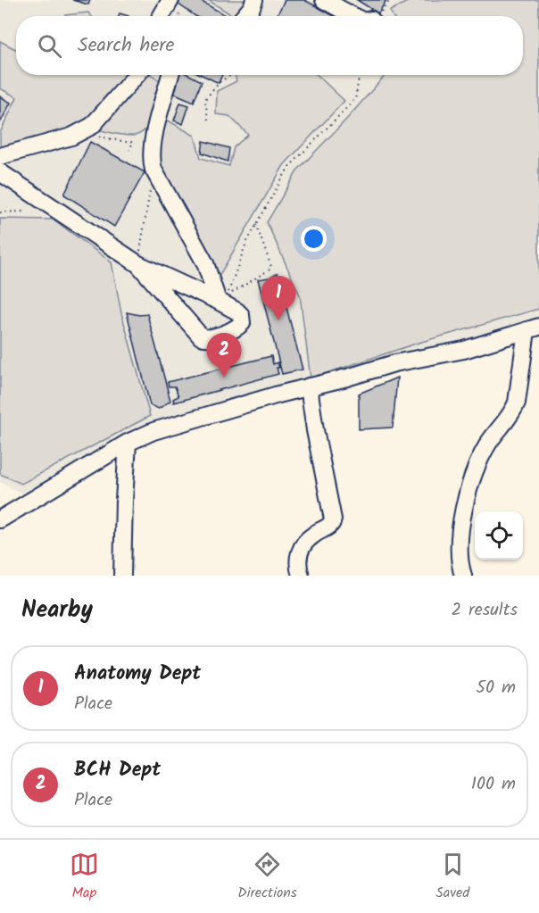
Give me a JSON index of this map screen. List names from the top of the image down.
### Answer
{
  "page": {
    "search": "Search here",
    "pins": ["1", "2"],
    "heading": ["Nearby", "2 results"],
    "list": [
      {
        "mark": "1",
        "name": "Anatomy Dept",
        "note": "Place",
        "value": "50 m"
      },
      {
        "mark": "2",
        "name": "BCH Dept",
        "note": "Place",
        "value": "100 m"
      }
    ],
    "nav": ["Map", "Directions", "Saved"]
  }
}
